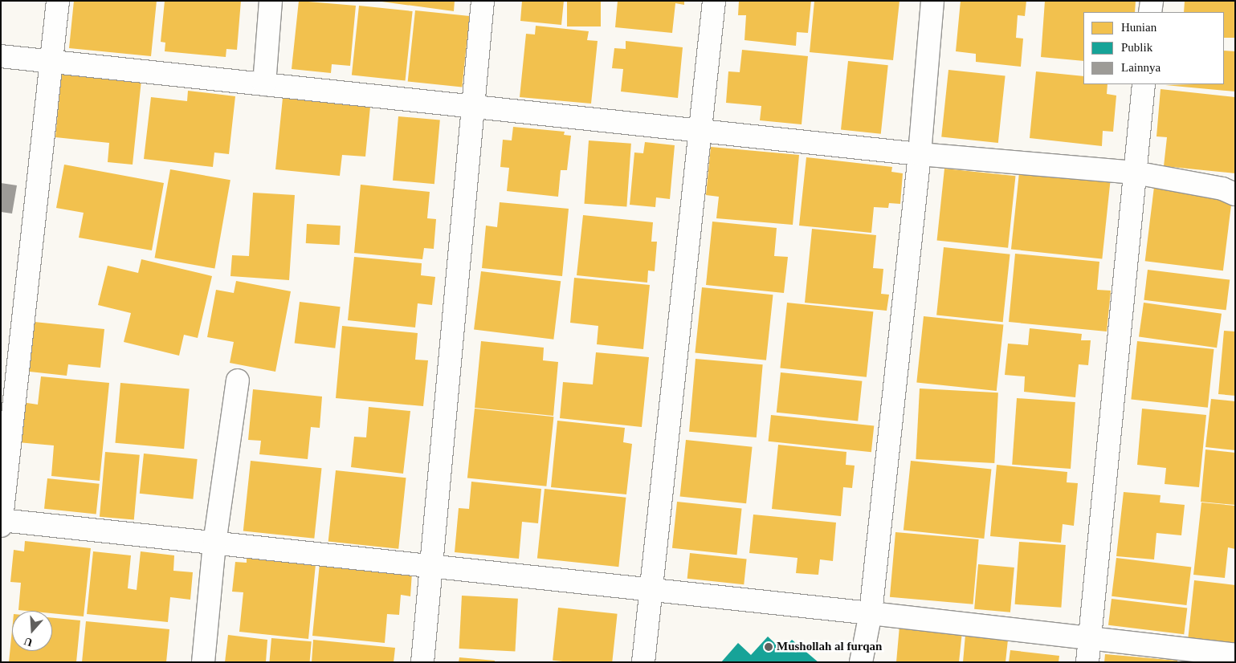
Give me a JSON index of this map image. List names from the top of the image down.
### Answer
{
  "places": ["Mushollah al furqan"],
  "legend": ["Hunian", "Publik", "Lainnya"],
  "north": "bottom"
}
